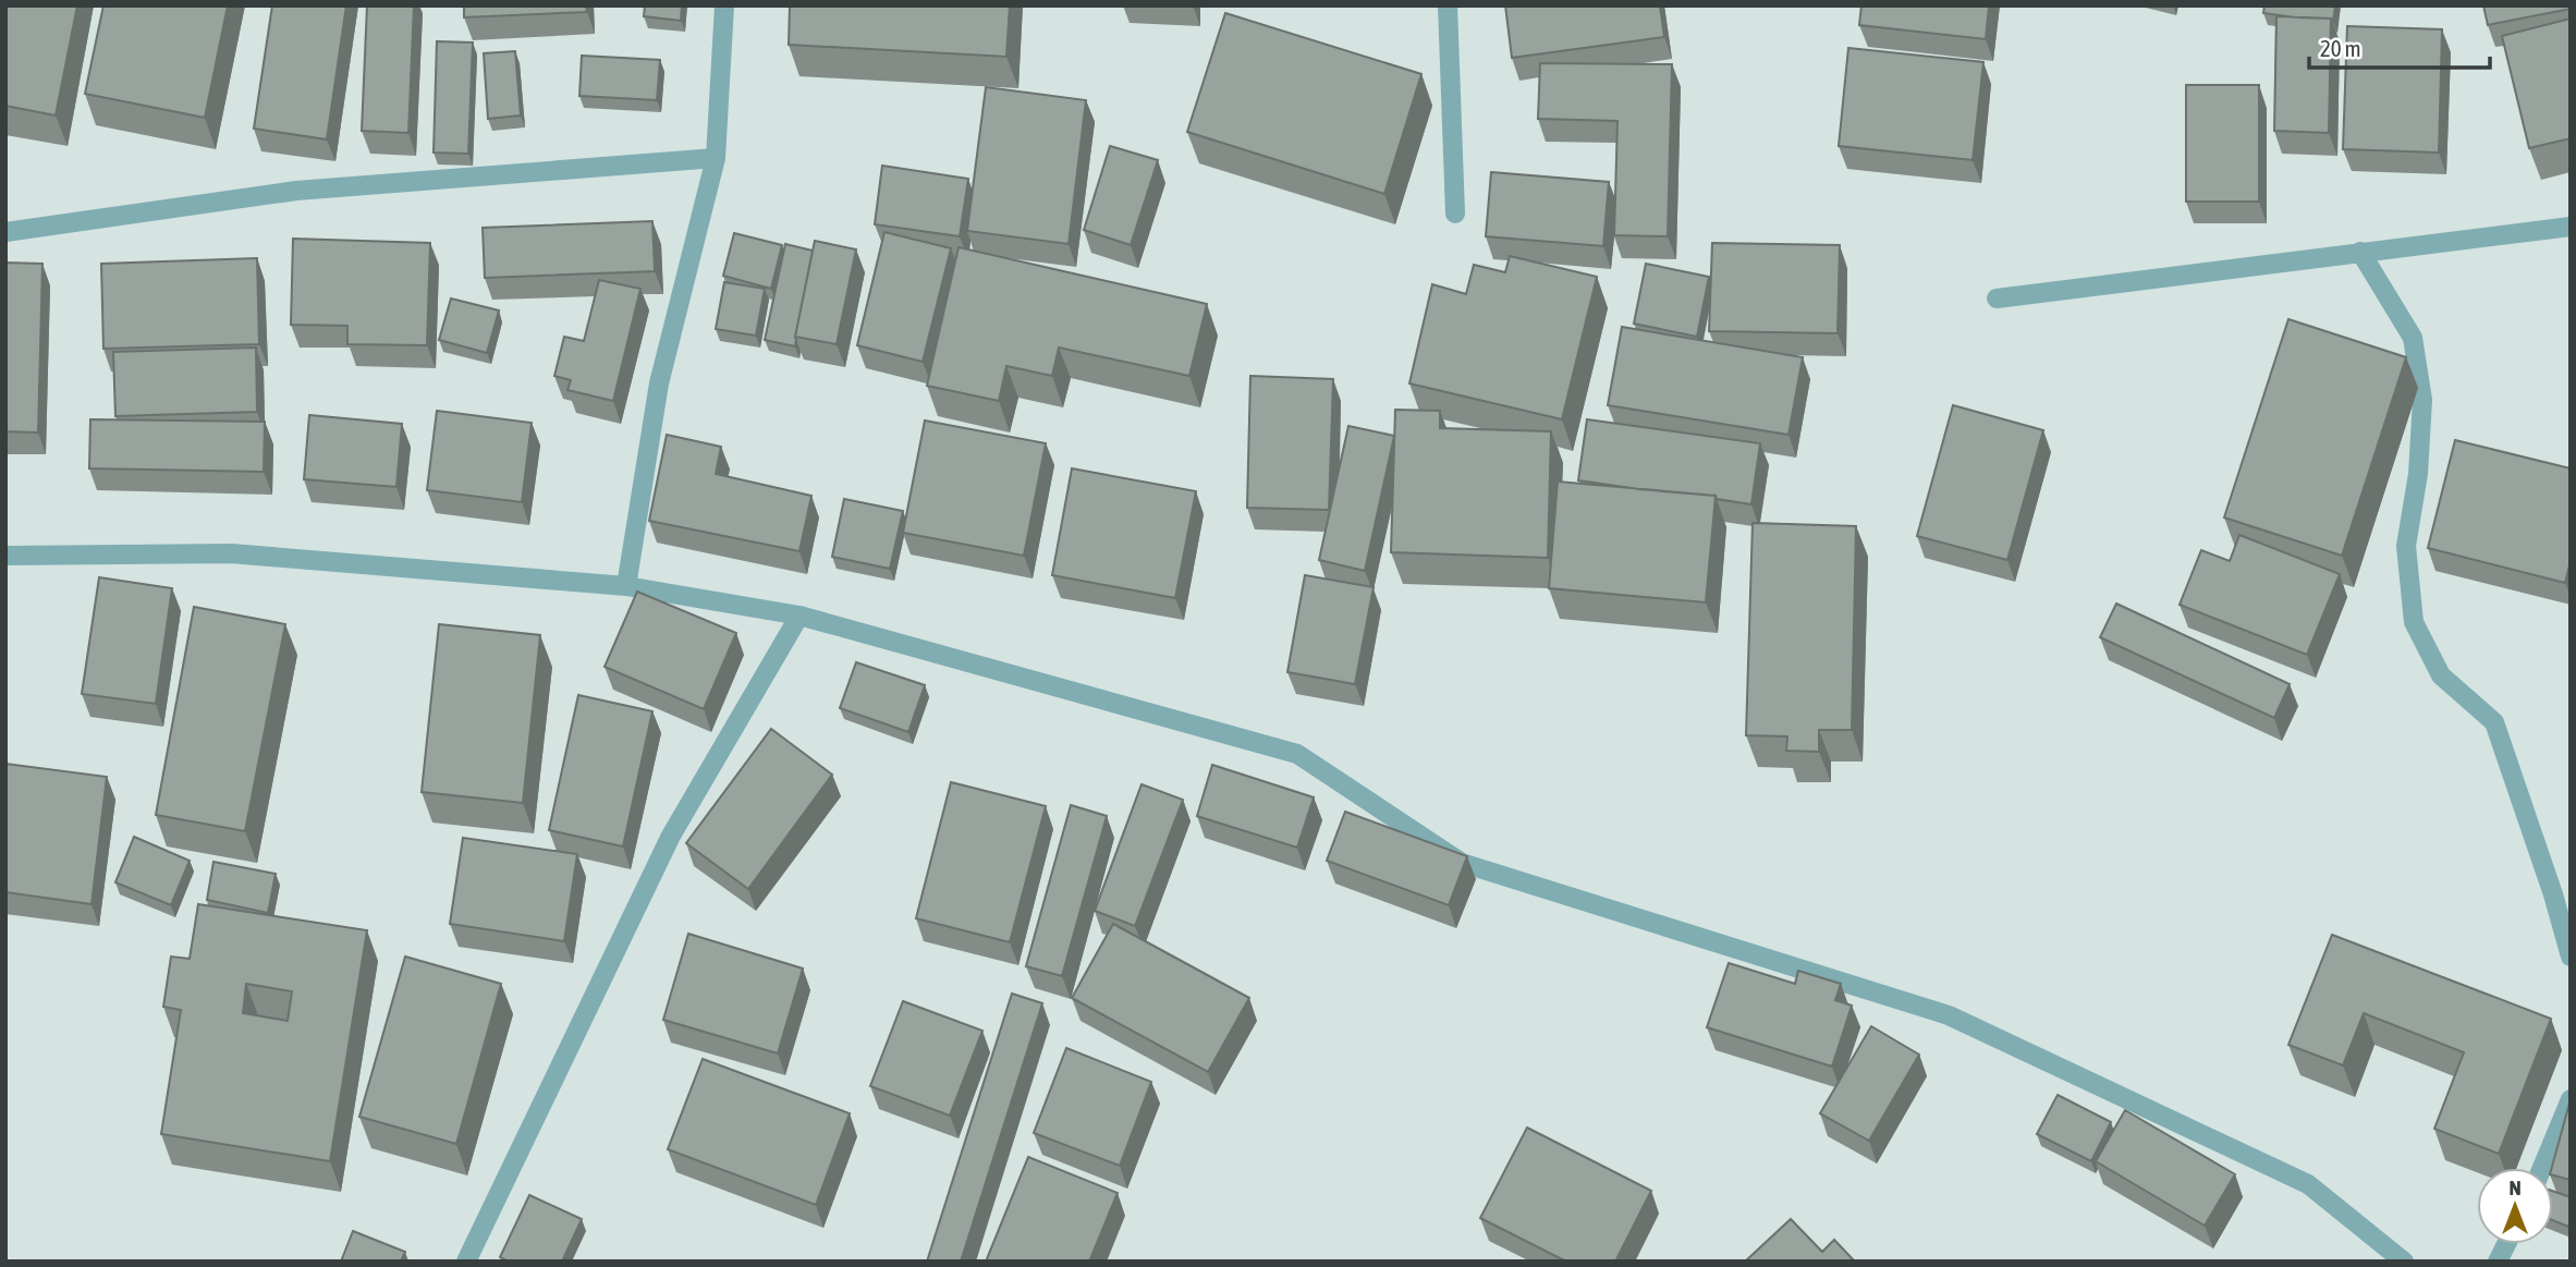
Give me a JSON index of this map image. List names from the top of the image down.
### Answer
{
  "scale_bar": "20 m",
  "north": "top"
}
